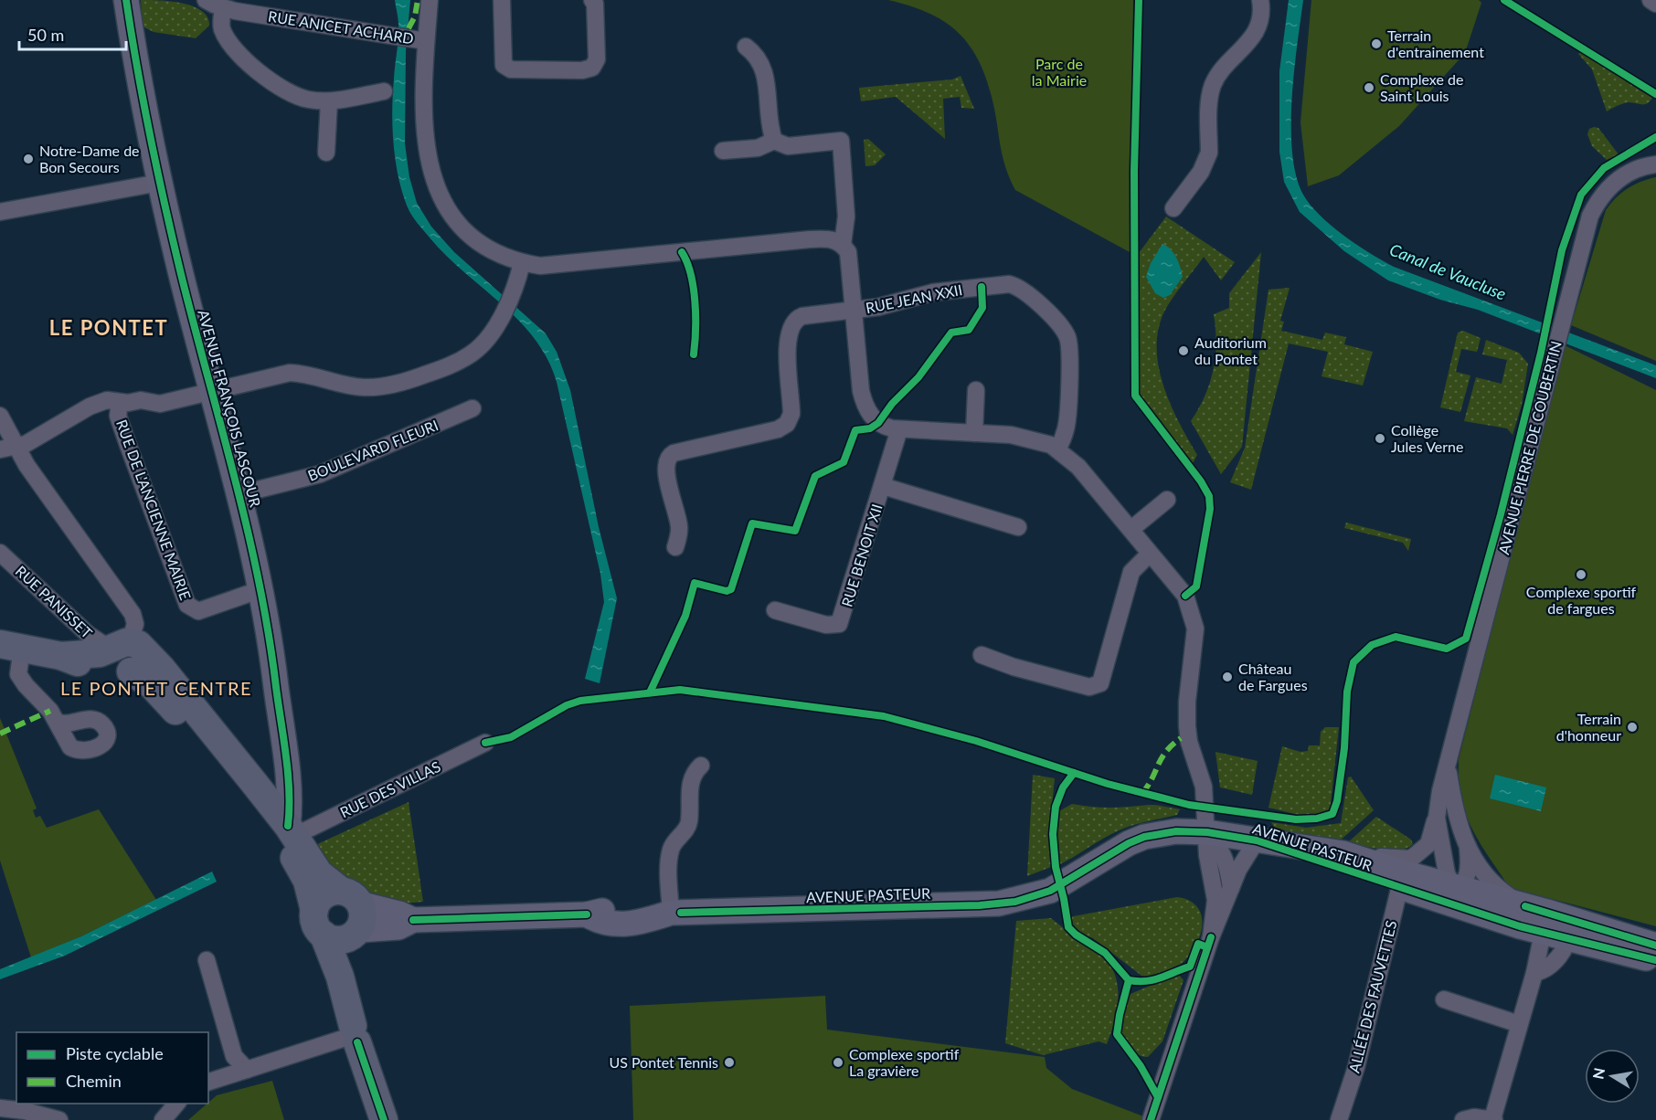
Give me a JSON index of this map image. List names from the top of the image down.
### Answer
{
  "streets": {
    "main road": ["AVENUE FRANÇOIS LASCOUR", "AVENUE PASTEUR"],
    "street": [
      "RUE ANICET ACHARD",
      "RUE JEAN XXII",
      "AVENUE PIERRE DE COUBERTIN",
      "BOULEVARD FLEURI",
      "RUE DE L'ANCIENNE MAIRIE",
      "RUE BENOIT XII",
      "RUE PANISSET",
      "RUE DES VILLAS",
      "ALLÉE DES FAUVETTES"
    ]
  },
  "crossings": [
    ["AVENUE FRANÇOIS LASCOUR", "BOULEVARD FLEURI"],
    ["AVENUE FRANÇOIS LASCOUR", "RUE DE L'ANCIENNE MAIRIE"],
    ["AVENUE FRANÇOIS LASCOUR", "RUE DES VILLAS"],
    ["AVENUE PIERRE DE COUBERTIN", "AVENUE PASTEUR"],
    ["AVENUE PASTEUR", "ALLÉE DES FAUVETTES"]
  ],
  "districts": ["LE PONTET", "LE PONTET CENTRE"],
  "water": ["Canal de Vaucluse"],
  "parks": ["Parc de la Mairie"],
  "places": [
    "Terrain d'entrainement",
    "Complexe de Saint Louis",
    "Notre-Dame de Bon Secours",
    "Auditorium du Pontet",
    "Collège Jules Verne",
    "Complexe sportif de fargues",
    "Château de Fargues",
    "Terrain d'honneur",
    "US Pontet Tennis",
    "Complexe sportif La gravière"
  ],
  "legend": ["Piste cyclable", "Chemin"],
  "scale_bar": "50 m",
  "north": "left"
}
